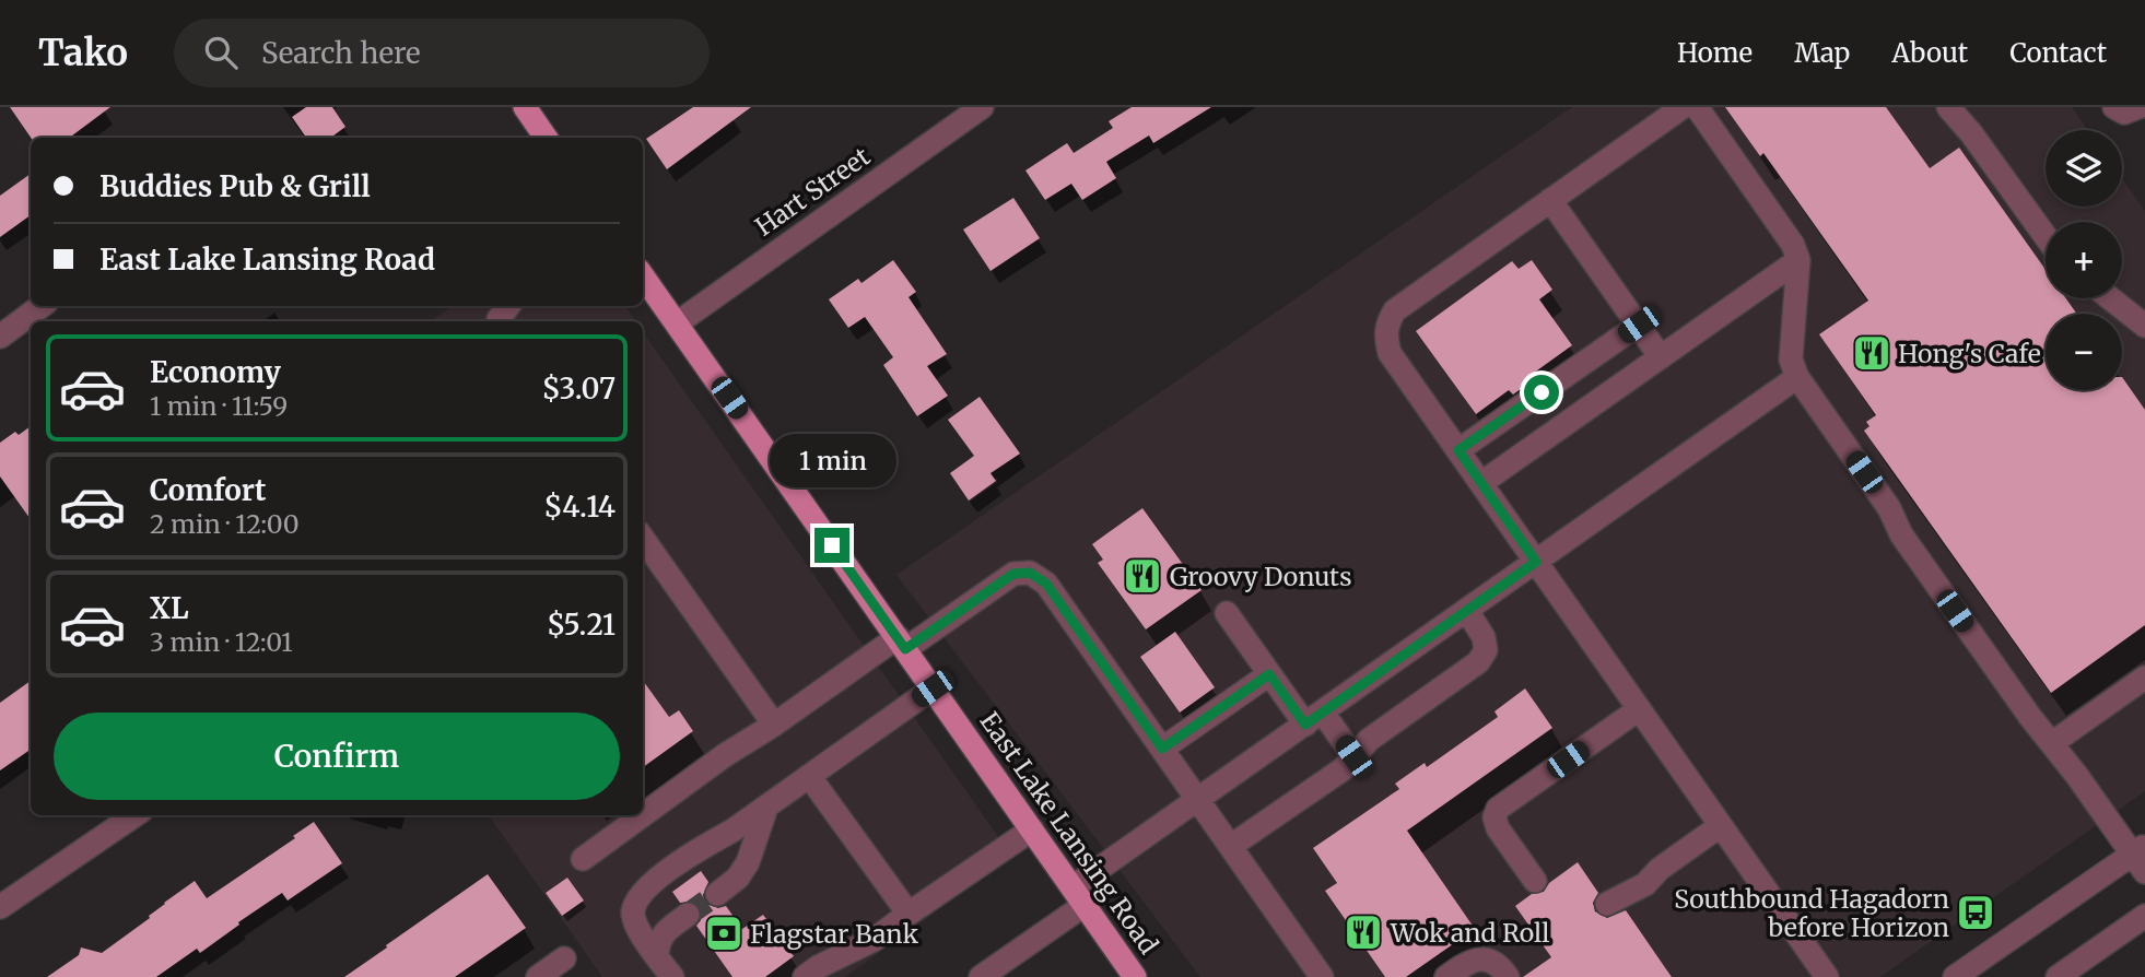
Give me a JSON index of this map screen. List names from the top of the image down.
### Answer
{
  "streets": {
    "main road": ["East Lake Lansing Road"],
    "street": ["Hart Street"]
  },
  "crossings": [
    ["Hart Street", "East Lake Lansing Road"]
  ],
  "places": {
    "restaurant": ["Hong's Cafe", "Groovy Donuts", "Wok and Roll"],
    "bus stop": ["Southbound Hagadorn before Horizon"],
    "bank": ["Flagstar Bank"]
  },
  "page": {
    "header": "Tako",
    "search": "Search here",
    "nav": [
      "Home",
      "Map",
      "About",
      "Contact"
    ],
    "map_buttons": ["+", "−"],
    "banner": ["Buddies Pub & Grill", "East Lake Lansing Road"],
    "list": [
      {
        "name": "Economy",
        "note": "1 min · 11:59",
        "value": "$3.07"
      },
      {
        "name": "Comfort",
        "note": "2 min · 12:00",
        "value": "$4.14"
      },
      {
        "name": "XL",
        "note": "3 min · 12:01",
        "value": "$5.21"
      }
    ],
    "bubble": "1 min",
    "buttons": "Confirm"
  }
}
